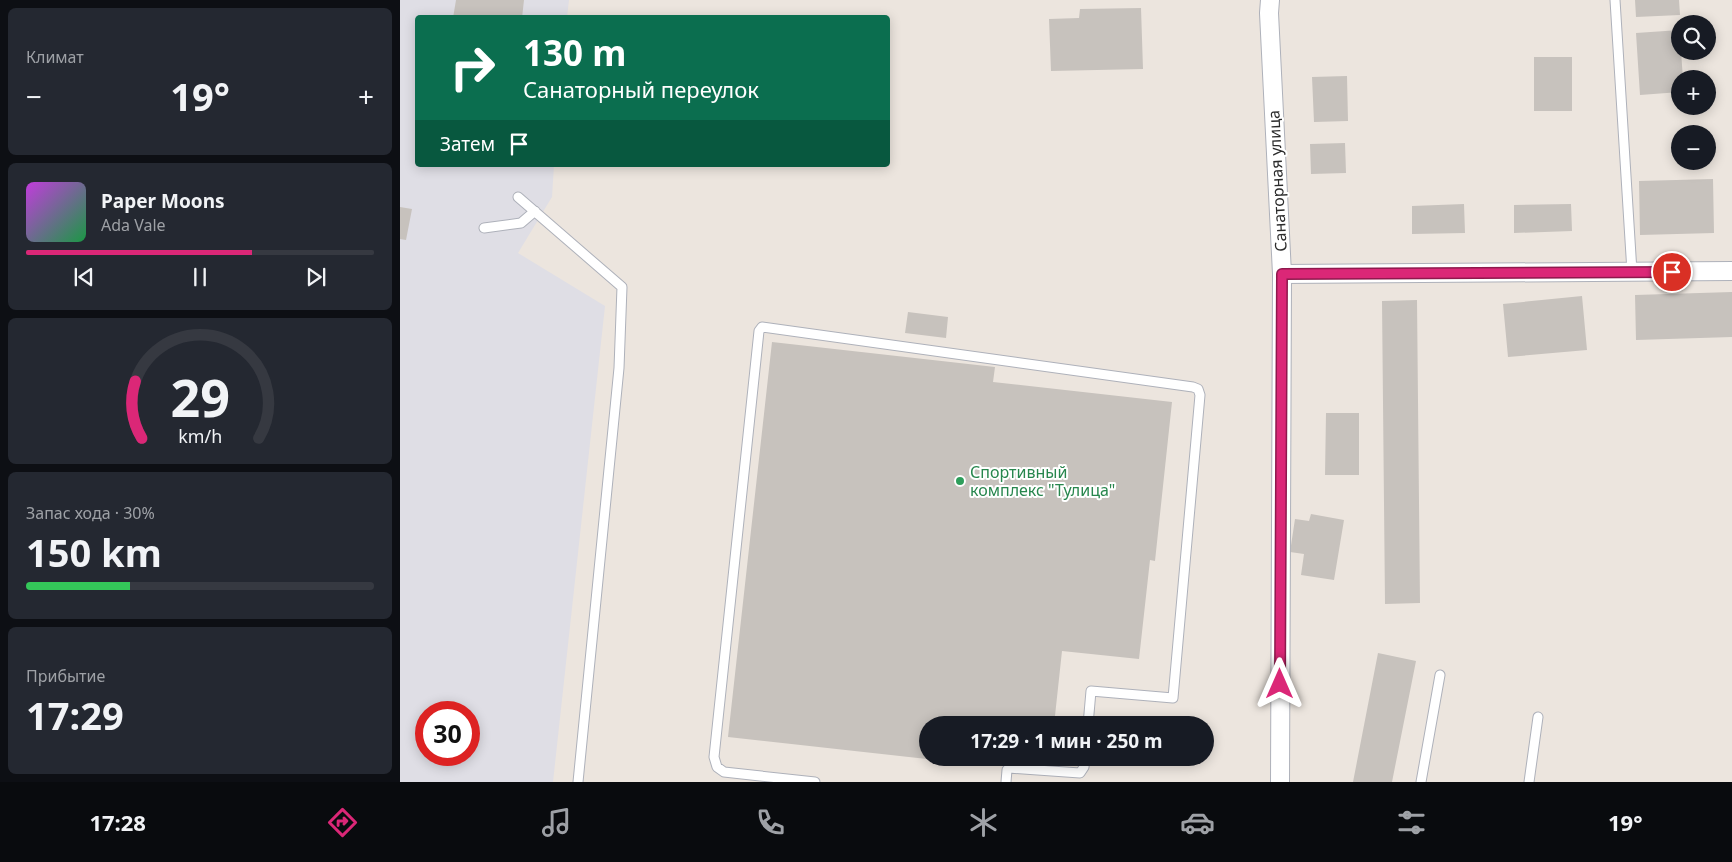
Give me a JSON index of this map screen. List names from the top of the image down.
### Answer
{
  "streets": {
    "street": ["Санаторная улица"]
  },
  "places": ["Спортивный комплекс \"Тулица\""],
  "page": {
    "tile": [
      "Климат",
      ["Запас хода · 30%", "150 km"],
      ["Прибытие", "17:29"]
    ],
    "map_buttons": ["+", "−"],
    "turn": ["130 m", "Санаторный переулок"],
    "heat": ["−", "19°", "+"],
    "then": "Затем",
    "song": ["Paper Moons", "Ada Vale"],
    "limit": "30",
    "trip": "17:29 · 1 мин · 250 m",
    "tabs": ["17:28", "19°"],
    "gauge": ["29", "km/h"]
  }
}
